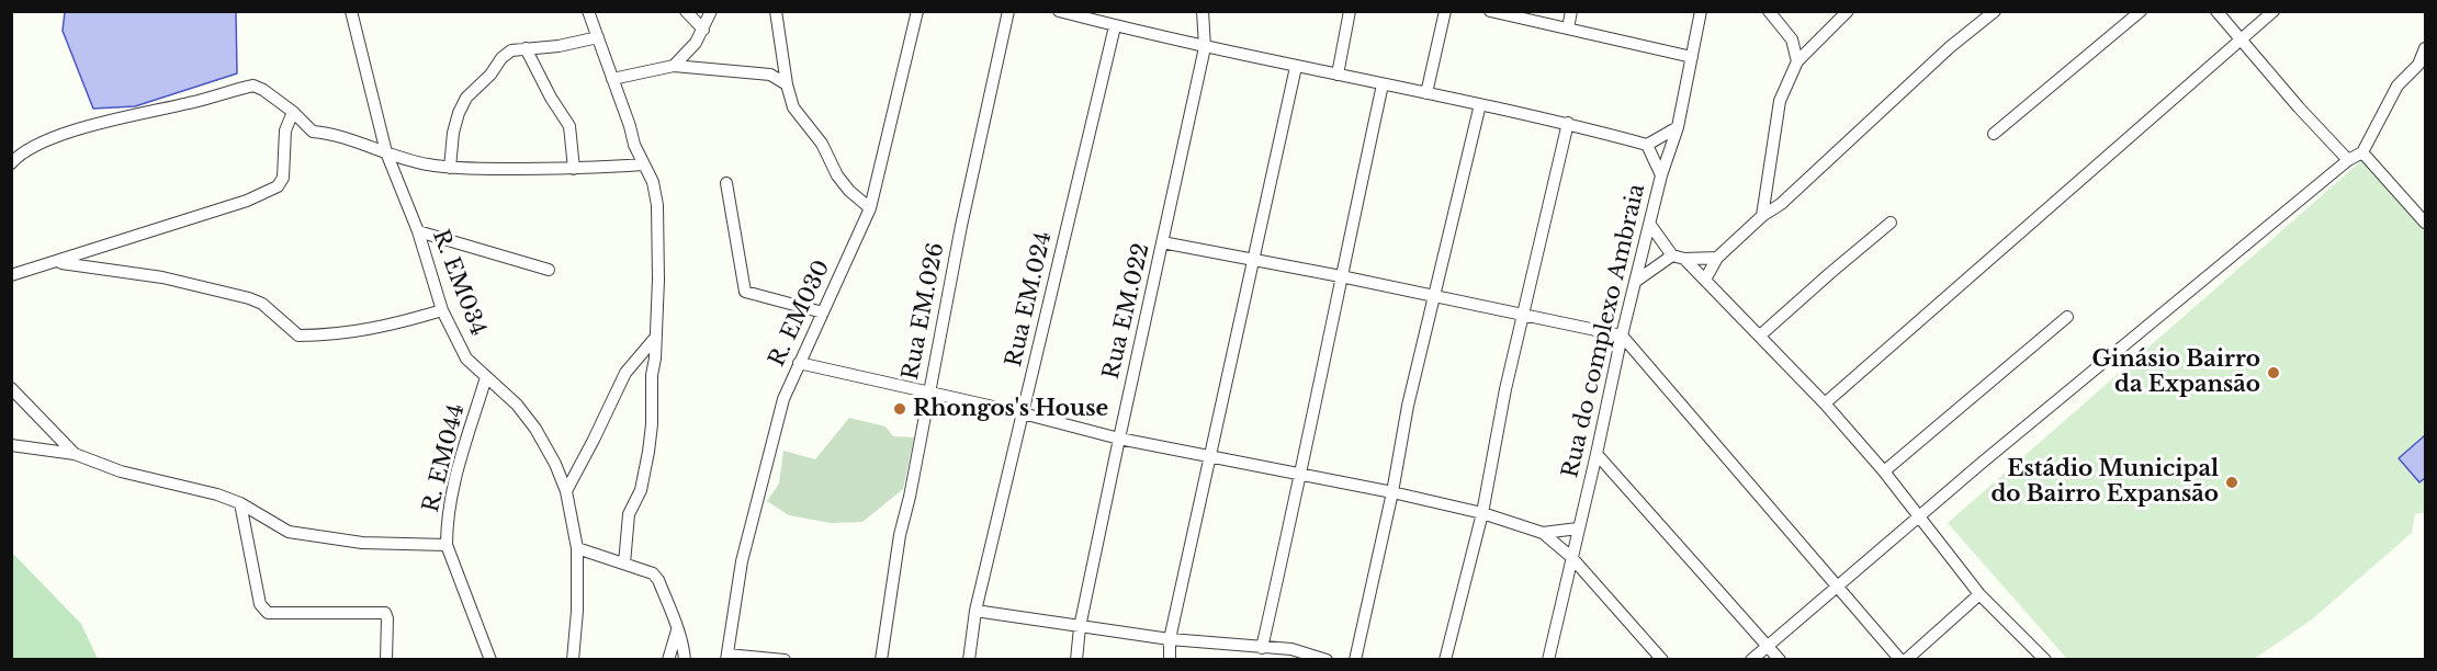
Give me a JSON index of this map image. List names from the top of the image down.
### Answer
{
  "streets": {
    "street": [
      "R. EM034",
      "Rua EM.024",
      "Rua EM.026",
      "Rua EM.022",
      "R. EM030",
      "Rua do complexo Ambraia",
      "R. EM044"
    ]
  },
  "crossings": [
    ["R. EM034", "R. EM044"]
  ],
  "places": ["Ginásio Bairro da Expansão", "Rhongos's House", "Estádio Municipal do Bairro Expansão"]
}
